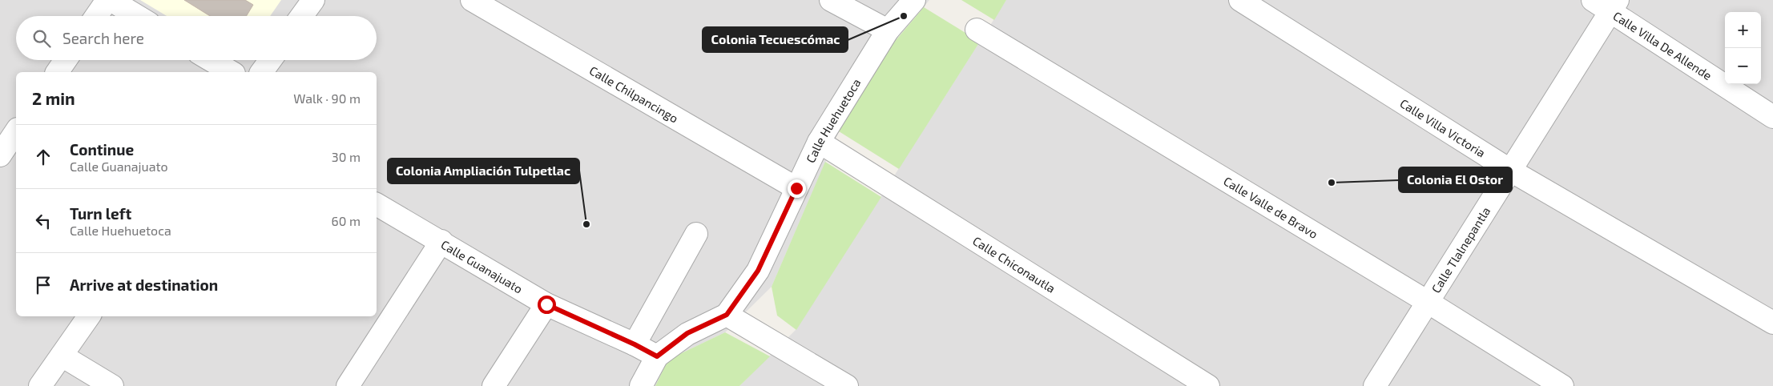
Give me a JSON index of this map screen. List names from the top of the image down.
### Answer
{
  "streets": {
    "street": [
      "Calle Villa De Allende",
      "Calle Chilpancingo",
      "Calle Huehuetoca",
      "Calle Villa Victoria",
      "Calle Valle de Bravo",
      "Calle Tlalnepantla",
      "Calle Chiconautla",
      "Calle Guanajuato"
    ]
  },
  "crossings": [
    ["Calle Villa De Allende", "Calle Tlalnepantla"],
    ["Calle Chilpancingo", "Calle Huehuetoca"],
    ["Calle Huehuetoca", "Calle Chiconautla"],
    ["Calle Huehuetoca", "Calle Guanajuato"],
    ["Calle Villa Victoria", "Calle Tlalnepantla"],
    ["Calle Valle de Bravo", "Calle Tlalnepantla"]
  ],
  "places": ["Colonia Tecuescómac", "Colonia El Ostor", "Colonia Ampliación Tulpetlac"],
  "page": {
    "map_buttons": ["+", "−"],
    "search": "Search here",
    "heading": ["2 min", "Walk · 90 m"],
    "list": [
      ["Continue", "Calle Guanajuato", "30 m"],
      ["Turn left", "Calle Huehuetoca", "60 m"],
      "Arrive at destination"
    ]
  }
}
